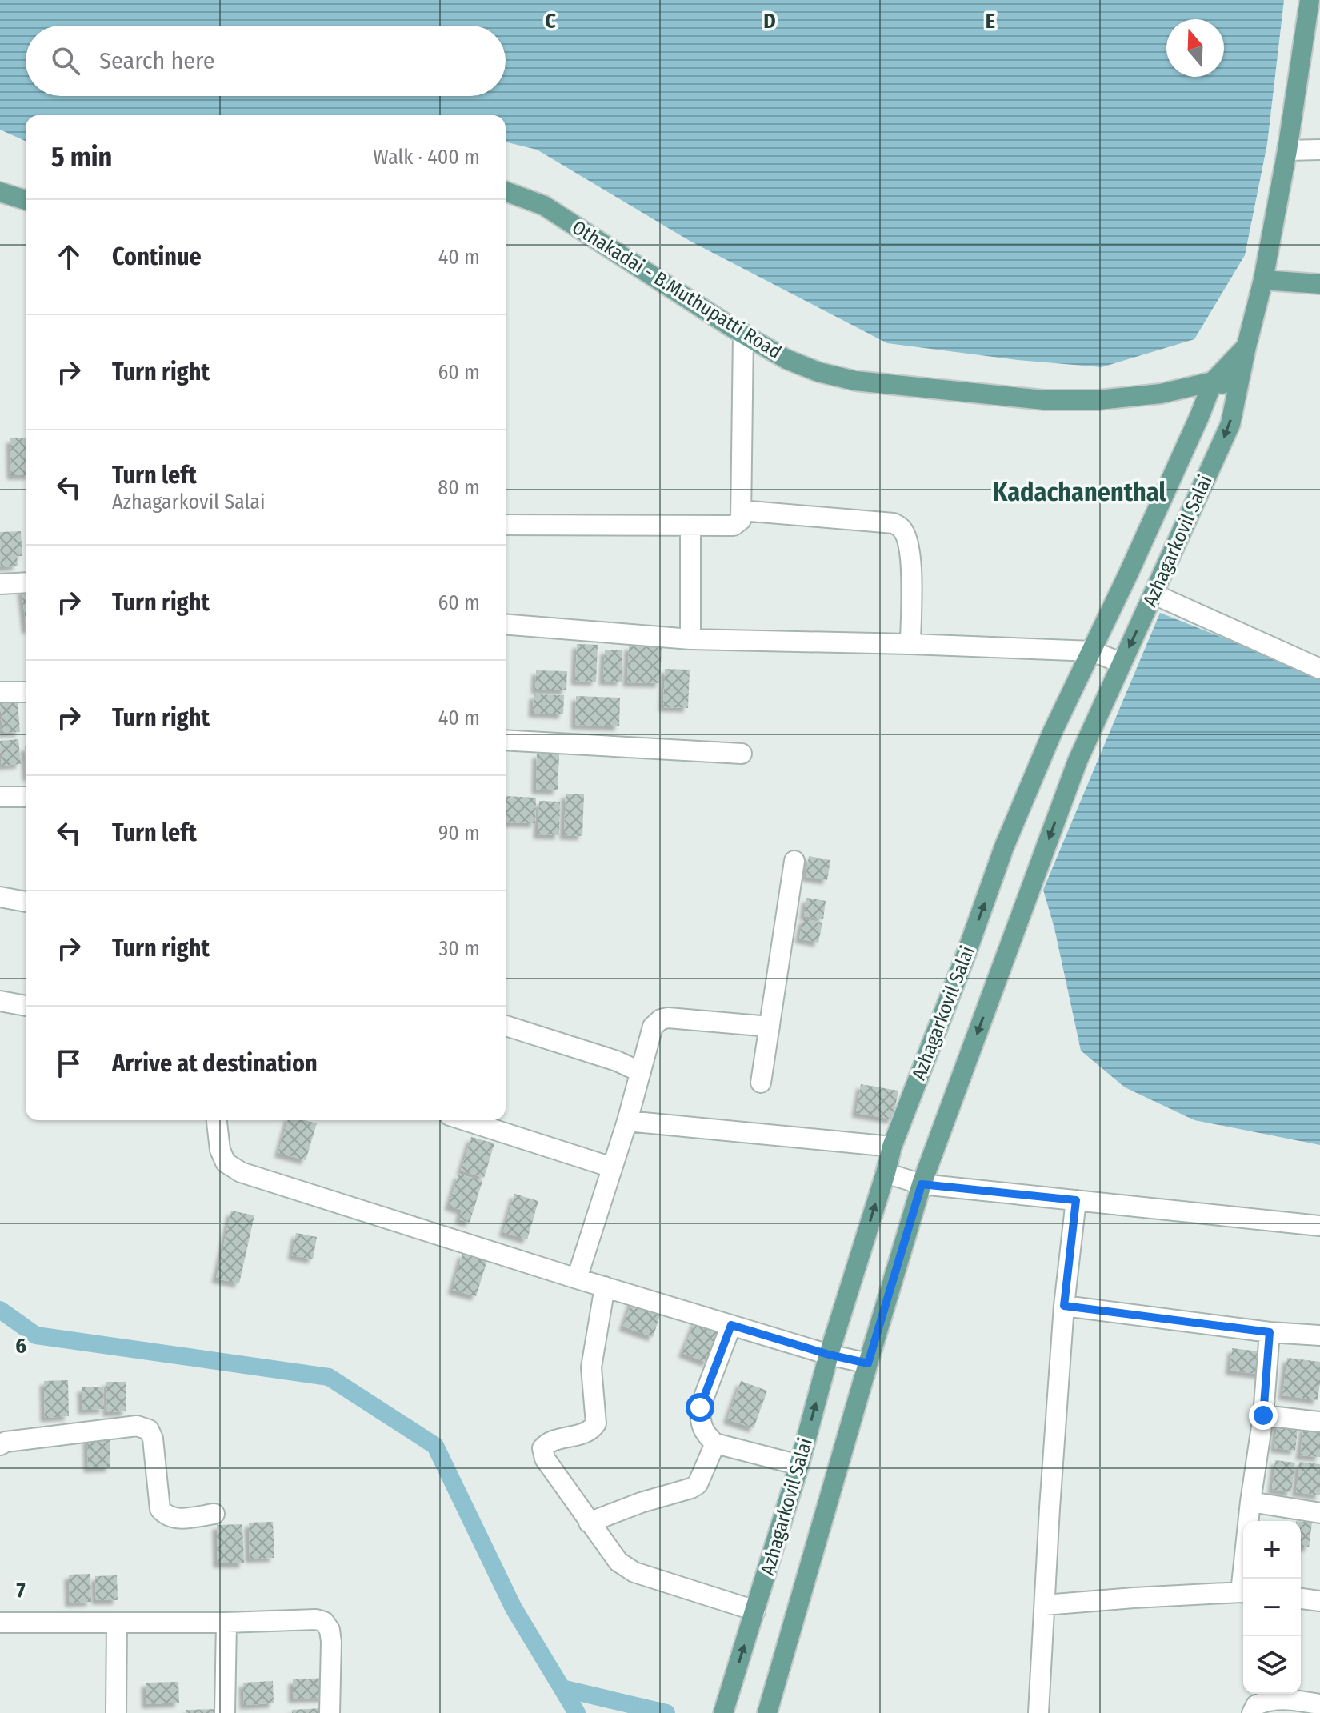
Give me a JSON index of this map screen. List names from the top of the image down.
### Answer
{
  "streets": {
    "main road": ["Othakadai - B.Muthupatti Road", "Azhagarkovil Salai"]
  },
  "crossings": [
    ["Othakadai - B.Muthupatti Road", "Azhagarkovil Salai"]
  ],
  "districts": ["Kadachanenthal"],
  "north": "top",
  "page": {
    "search": "Search here",
    "heading": ["5 min", "Walk · 400 m"],
    "list": [
      ["Continue", "40 m"],
      ["Turn right", "60 m"],
      ["Turn left", "Azhagarkovil Salai", "80 m"],
      ["Turn right", "60 m"],
      ["Turn right", "40 m"],
      ["Turn left", "90 m"],
      ["Turn right", "30 m"],
      "Arrive at destination"
    ],
    "map_buttons": ["+", "−"]
  },
  "grid": {
    "columns": ["C", "D", "E"],
    "rows": ["6", "7"]
  }
}
